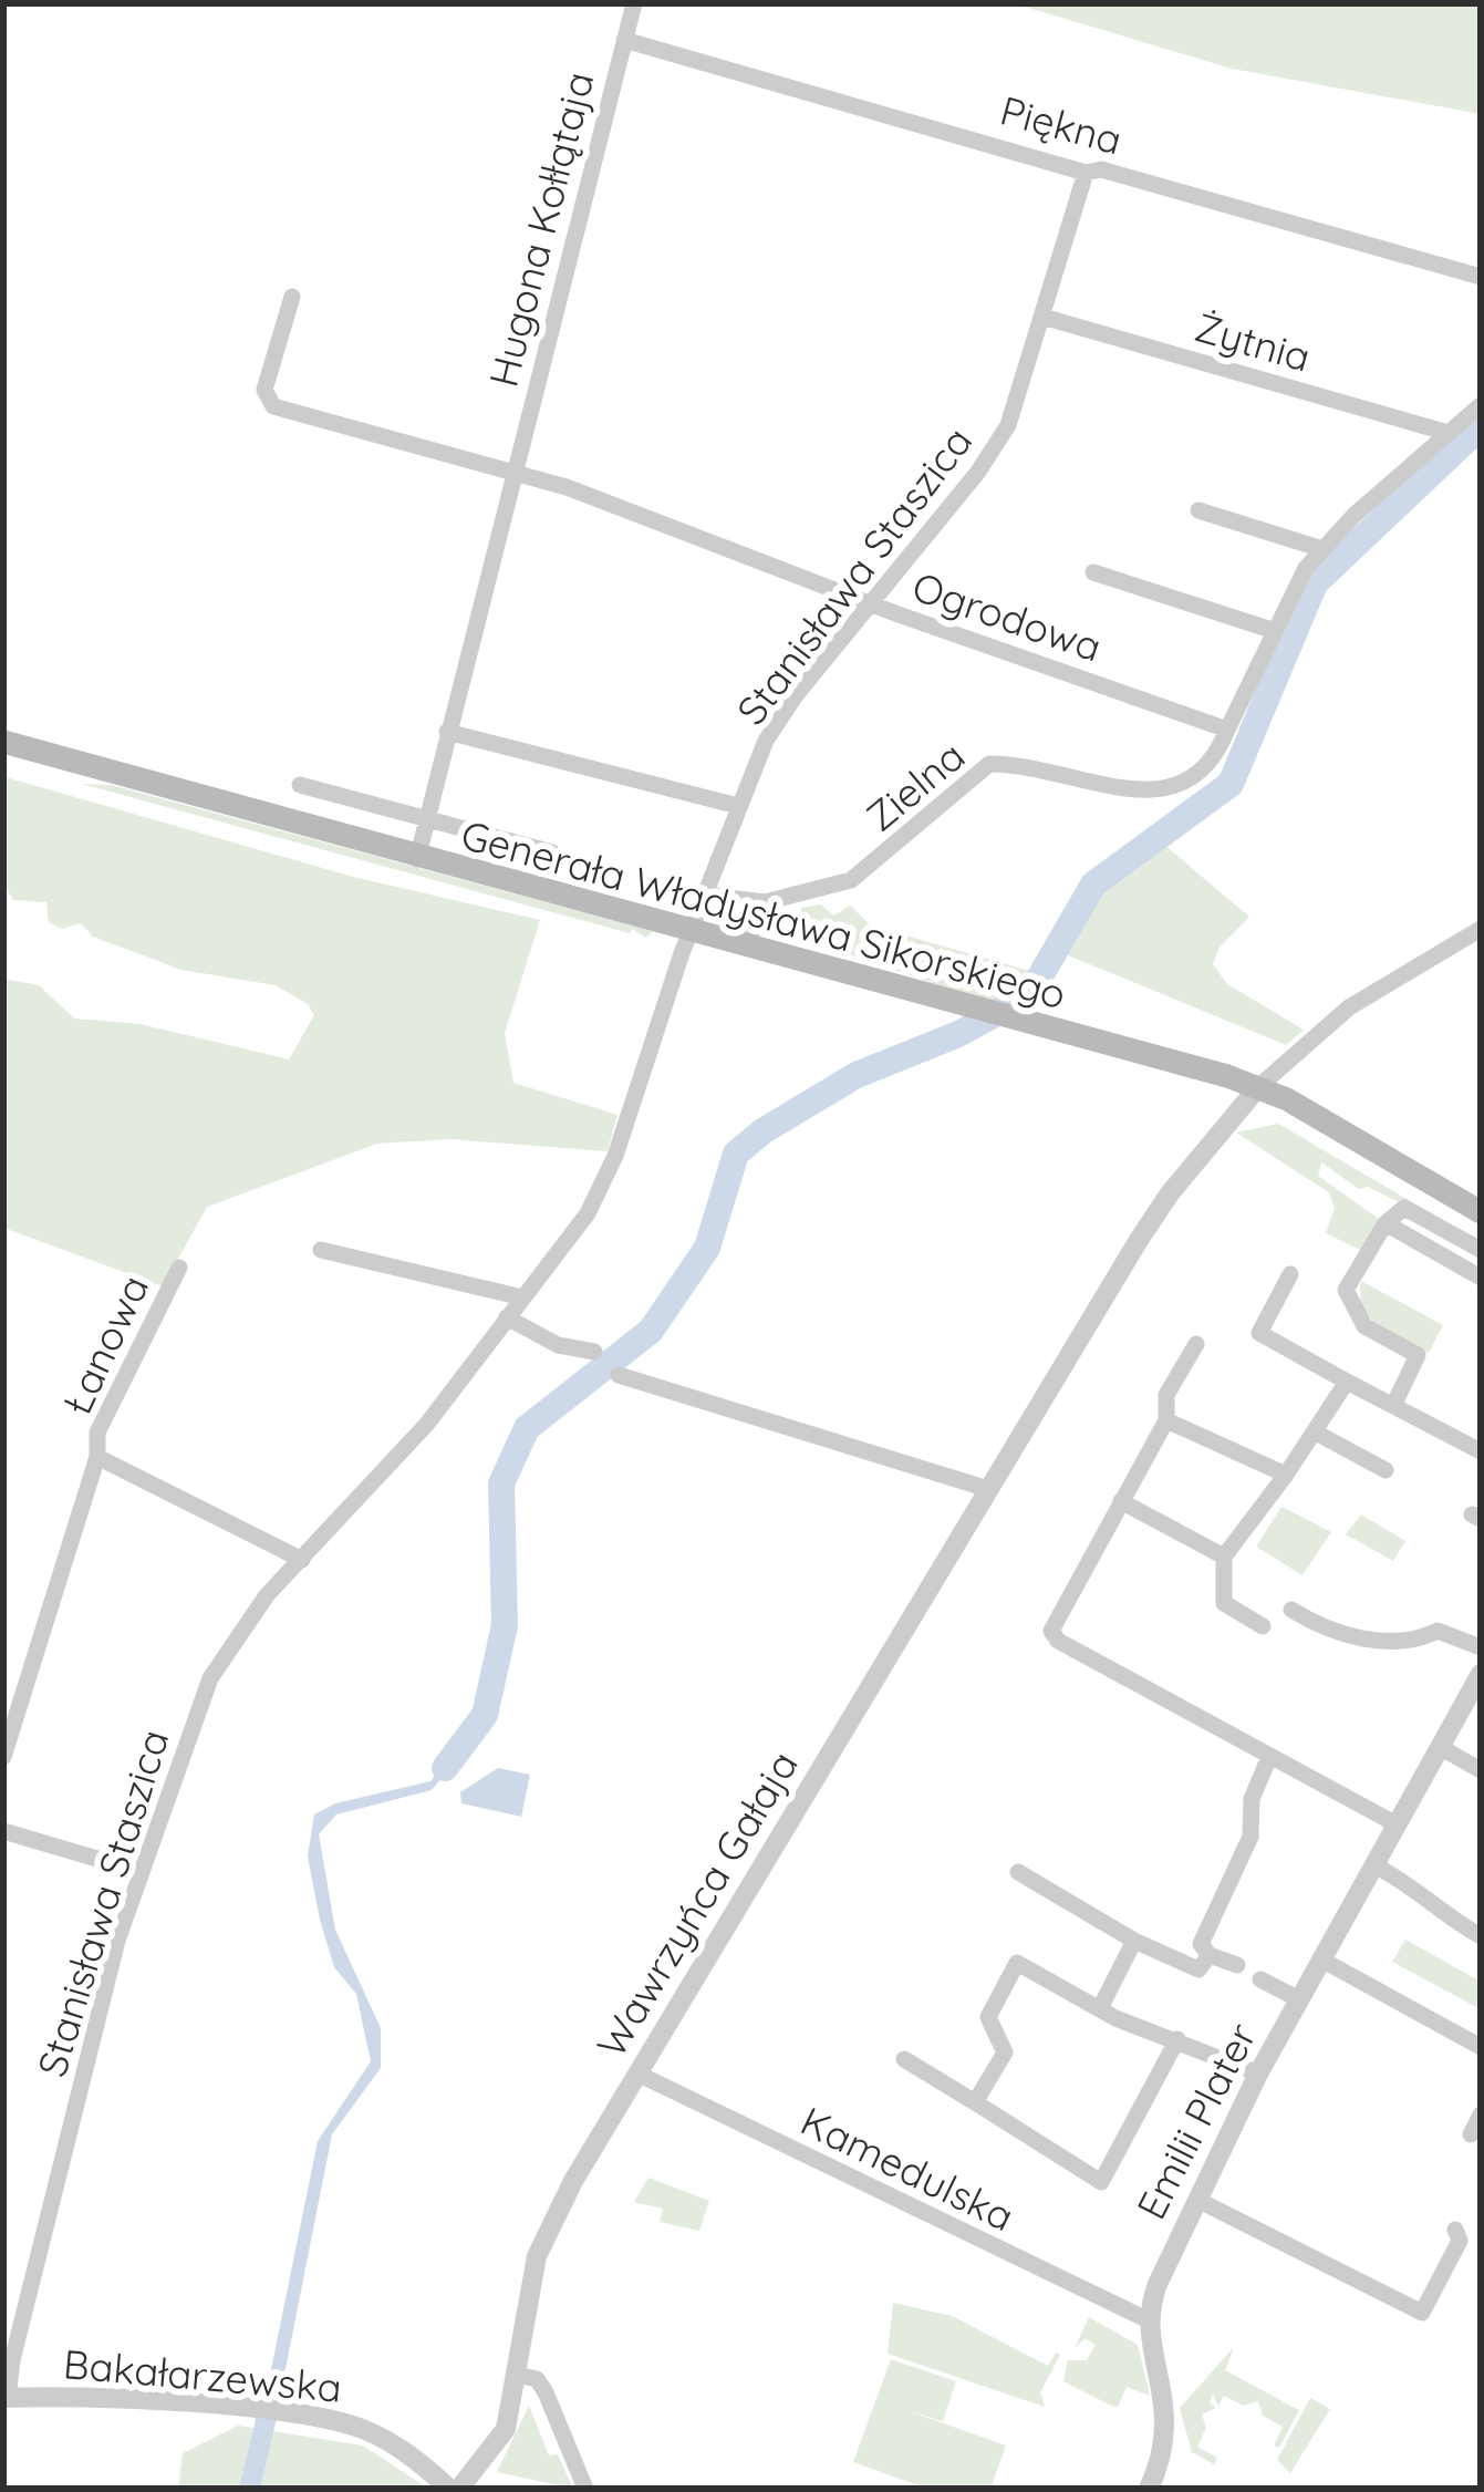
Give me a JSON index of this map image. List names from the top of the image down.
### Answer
{
  "streets": {
    "main road": ["Generała Władysława Sikorskiego"],
    "street": [
      "Piękna",
      "Hugona Kołłątaja",
      "Żytnia",
      "Stanisława Staszica",
      "Ogrodowa",
      "Zielna",
      "Łanowa",
      "Wawrzyńca Gałaja",
      "Emilii Plater",
      "Kamedulska",
      "Bakałarzewska"
    ]
  },
  "crossings": [
    ["Piękna", "Hugona Kołłątaja"],
    ["Piękna", "Stanisława Staszica"],
    ["Hugona Kołłątaja", "Ogrodowa"],
    ["Hugona Kołłątaja", "Generała Władysława Sikorskiego"],
    ["Żytnia", "Stanisława Staszica"],
    ["Stanisława Staszica", "Ogrodowa"],
    ["Stanisława Staszica", "Zielna"],
    ["Stanisława Staszica", "Generała Władysława Sikorskiego"],
    ["Stanisława Staszica", "Bakałarzewska"],
    ["Ogrodowa", "Zielna"],
    ["Generała Władysława Sikorskiego", "Wawrzyńca Gałaja"],
    ["Wawrzyńca Gałaja", "Kamedulska"],
    ["Wawrzyńca Gałaja", "Bakałarzewska"],
    ["Emilii Plater", "Kamedulska"]
  ]
}
